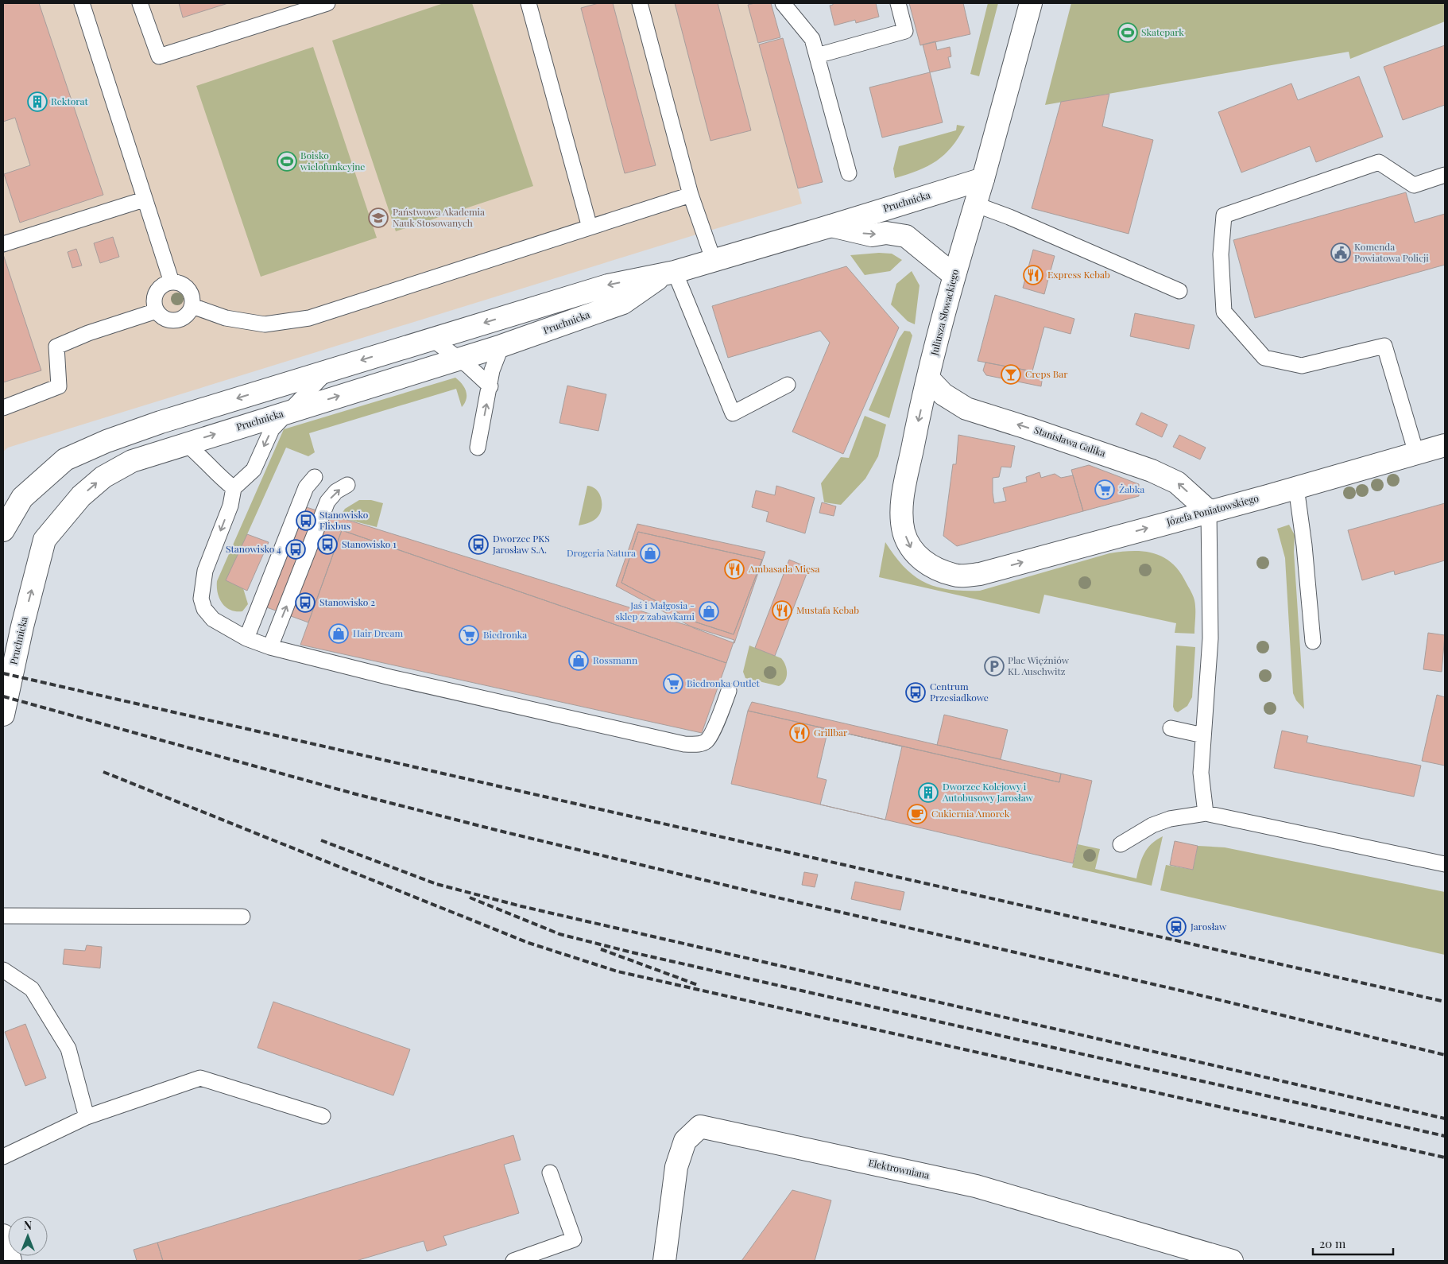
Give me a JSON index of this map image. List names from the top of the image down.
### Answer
{
  "streets": {
    "main road": [
      "Pruchnicka",
      "Juliusza Słowackiego",
      "Stanisława Galika",
      "Józefa Poniatowskiego",
      "Elektrowniana"
    ]
  },
  "crossings": [
    ["Pruchnicka", "Juliusza Słowackiego"],
    ["Juliusza Słowackiego", "Stanisława Galika"],
    ["Juliusza Słowackiego", "Józefa Poniatowskiego"],
    ["Stanisława Galika", "Józefa Poniatowskiego"]
  ],
  "one_way": ["Stanisława Galika", "Józefa Poniatowskiego"],
  "places": {
    "sports": ["Skatepark", "Boisko wielofunkcyjne"],
    "building": ["Rektorat", "Dworzec Kolejowy i Autobusowy Jarosław"],
    "school or university": ["Państwowa Akademia Nauk Stosowanych"],
    "public building": ["Komenda Powiatowa Policji"],
    "restaurant": [
      "Express Kebab",
      "Ambasada Mięsa",
      "Mustafa Kebab",
      "Grillbar"
    ],
    "bar": ["Creps Bar"],
    "supermarket": ["Żabka", "Biedronka", "Biedronka Outlet"],
    "bus stop": [
      "Stanowisko Flixbus",
      "Stanowisko 1",
      "Dworzec PKS Jarosław S.A.",
      "Stanowisko 4",
      "Stanowisko 2",
      "Centrum Przesiadkowe"
    ],
    "shop": [
      "Drogeria Natura",
      "Jaś i Małgosia - sklep z zabawkami",
      "Hair Dream",
      "Rossmann"
    ],
    "parking": ["Plac Więźniów KL Auschwitz"],
    "cafe": ["Cukiernia Amorek"],
    "station": ["Jarosław"]
  },
  "scale_bar": "20 m",
  "north": "top"
}
